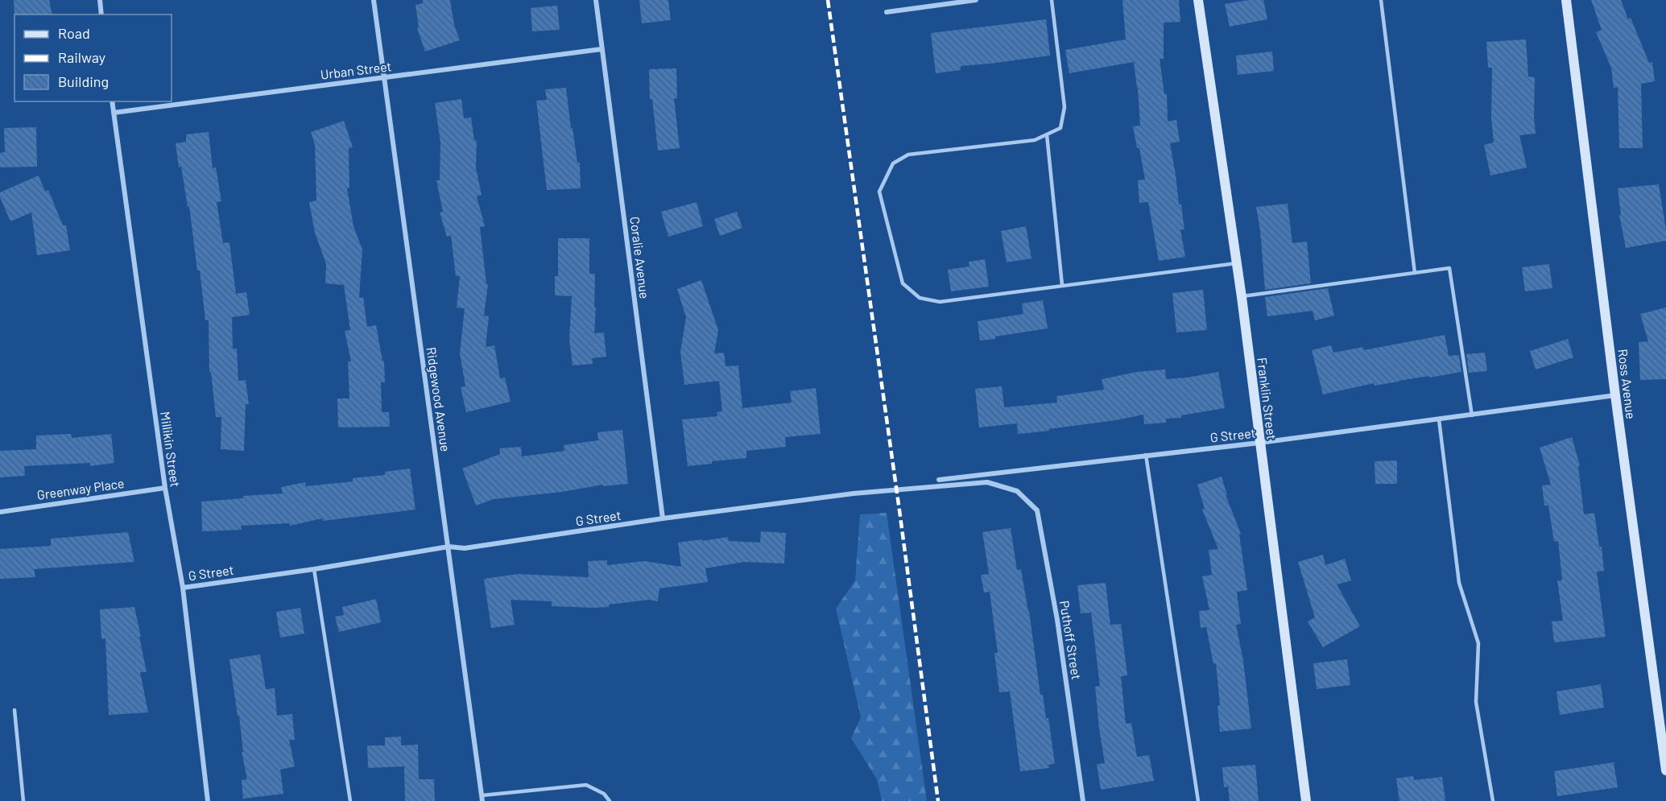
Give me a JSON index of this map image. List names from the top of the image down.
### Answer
{
  "streets": {
    "street": [
      "Urban Street",
      "Coralie Avenue",
      "Ross Avenue",
      "Franklin Street",
      "Ridgewood Avenue",
      "G Street",
      "Millikin Street",
      "Greenway Place",
      "Puthoff Street"
    ]
  },
  "crossings": [
    ["Urban Street", "Coralie Avenue"],
    ["Urban Street", "Ridgewood Avenue"],
    ["Urban Street", "Millikin Street"],
    ["Coralie Avenue", "G Street"],
    ["Ross Avenue", "G Street"],
    ["Franklin Street", "G Street"],
    ["Ridgewood Avenue", "G Street"],
    ["G Street", "Millikin Street"],
    ["G Street", "Puthoff Street"],
    ["Millikin Street", "Greenway Place"]
  ],
  "legend": ["Road", "Railway", "Building"]
}
